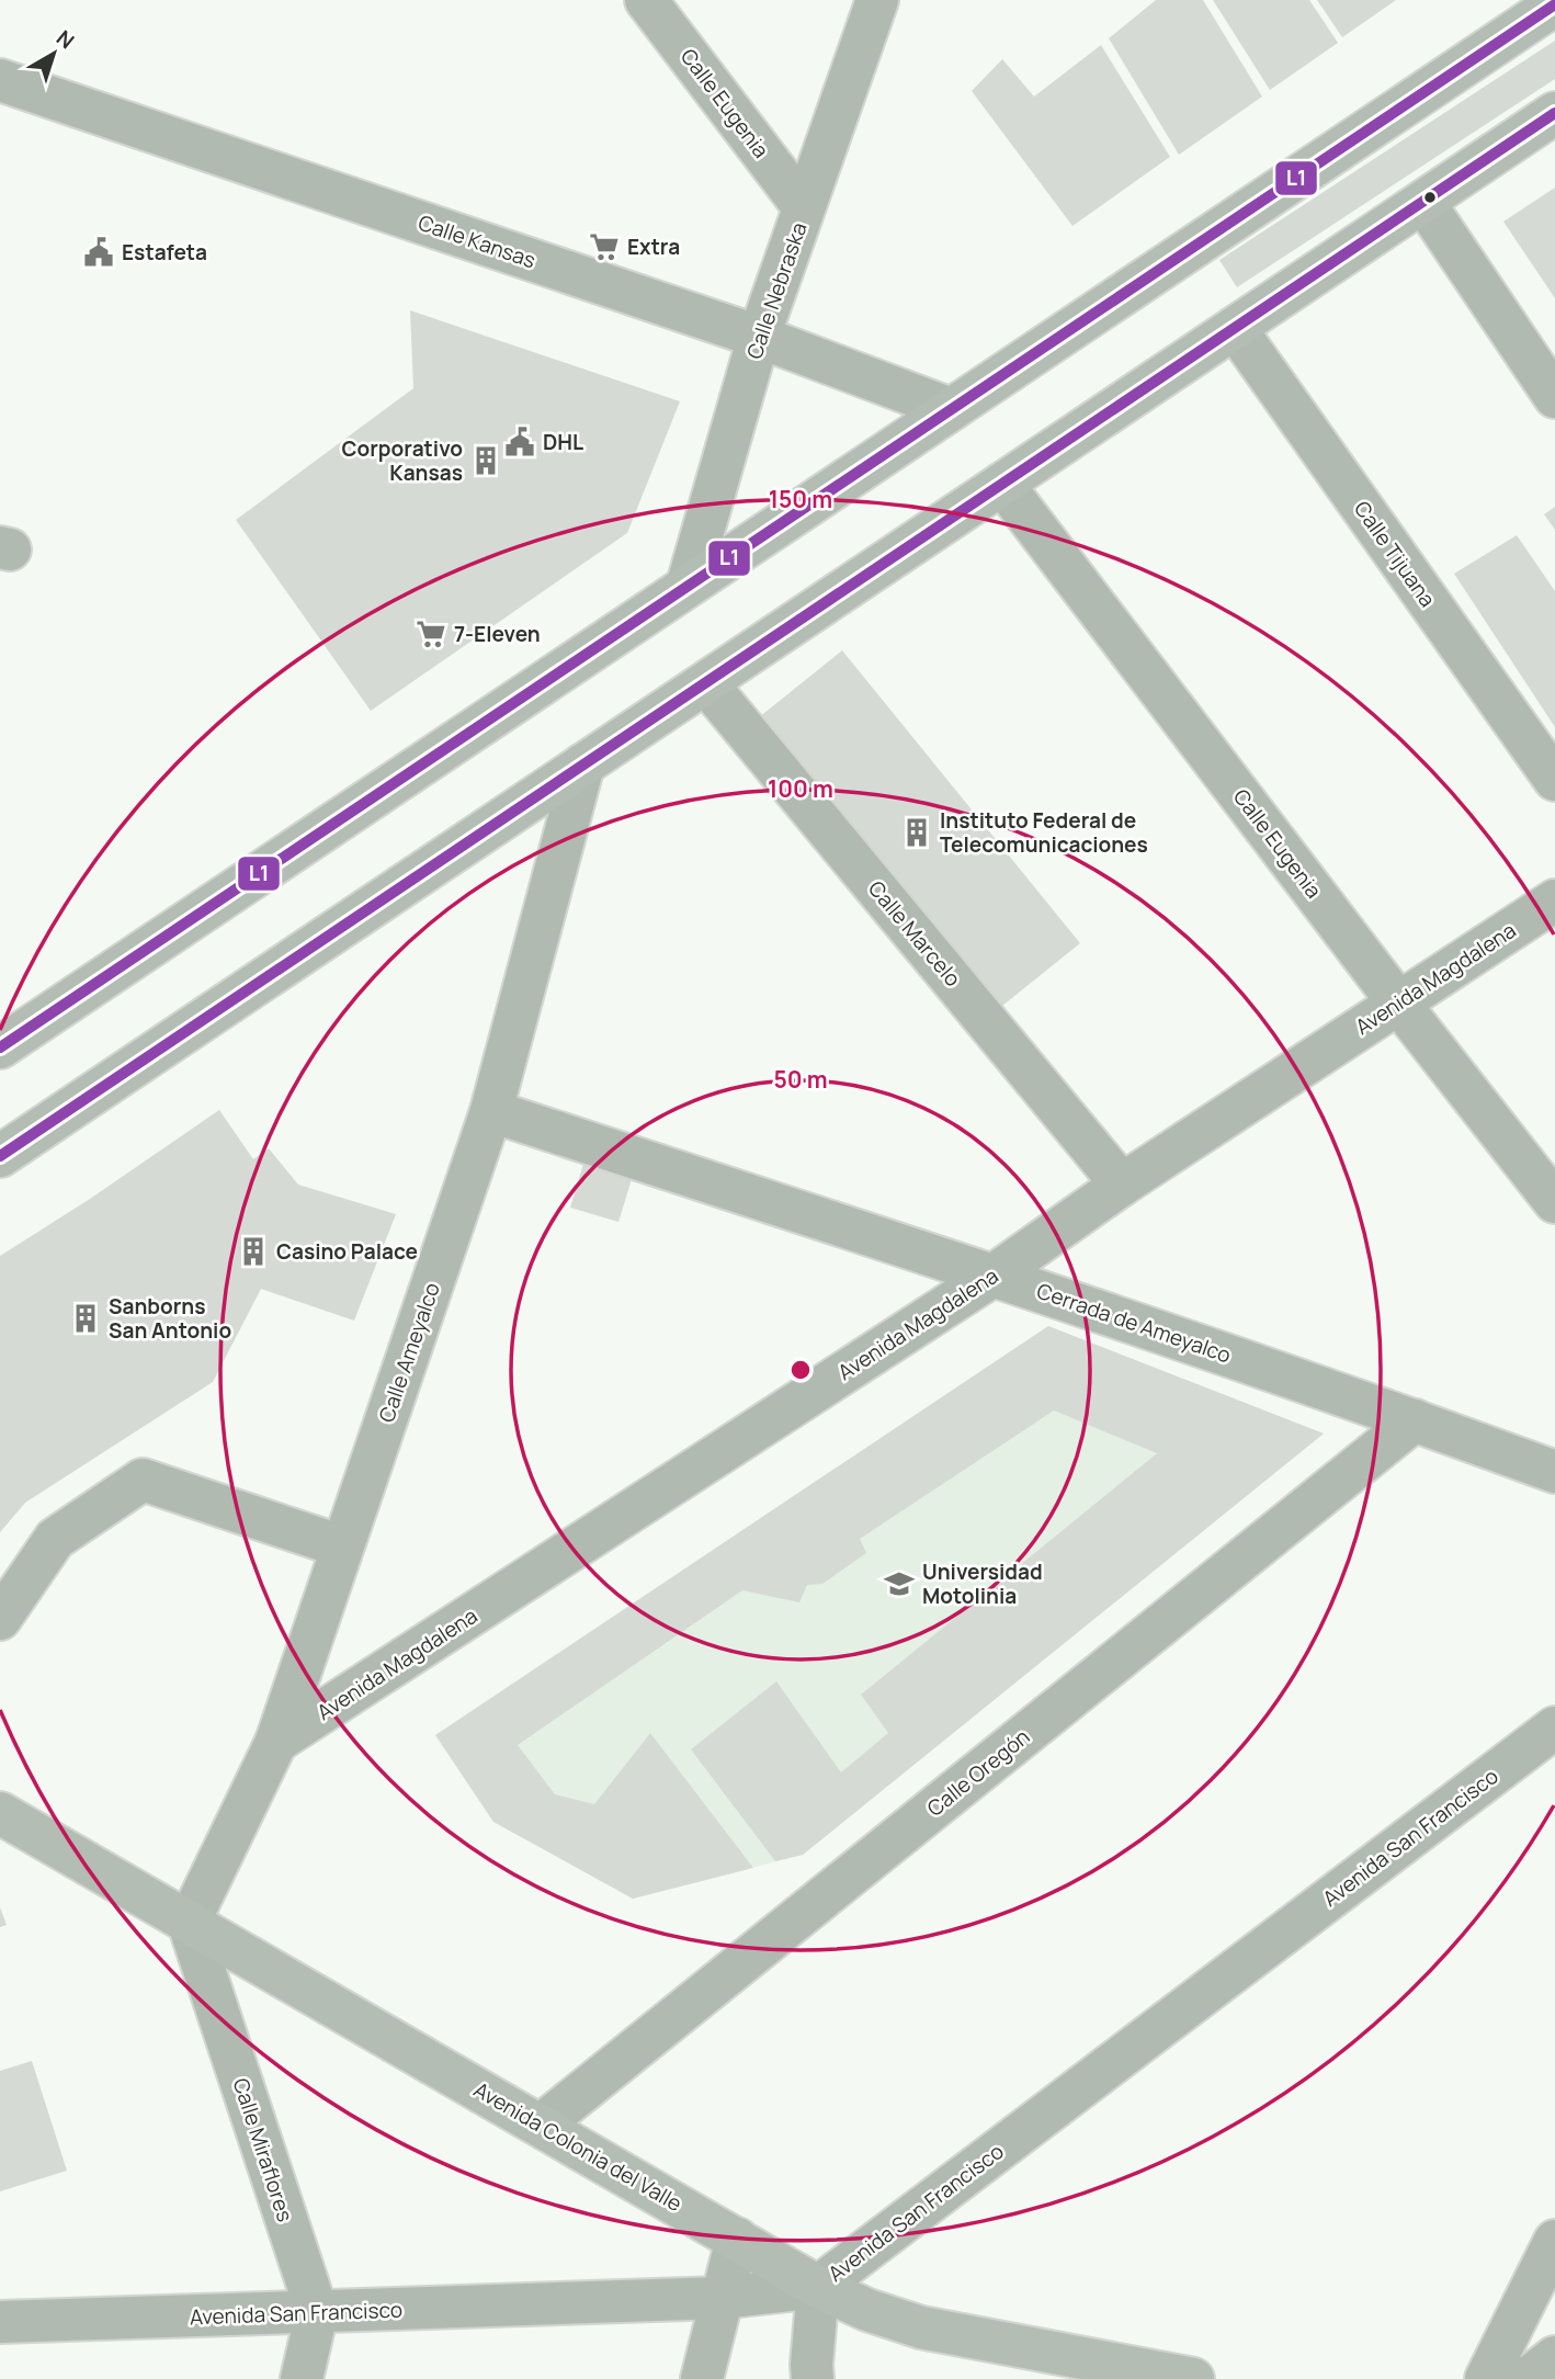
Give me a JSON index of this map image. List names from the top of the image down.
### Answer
{
  "streets": {
    "main road": ["Avenida Colonia del Valle"],
    "street": [
      "Calle Eugenia",
      "Calle Kansas",
      "Calle Nebraska",
      "Calle Tijuana",
      "Calle Marcelo",
      "Avenida Magdalena",
      "Cerrada de Ameyalco",
      "Calle Ameyalco",
      "Calle Oregón",
      "Avenida San Francisco",
      "Calle Miraflores"
    ]
  },
  "crossings": [
    ["Calle Eugenia", "Calle Nebraska"],
    ["Calle Eugenia", "Avenida Magdalena"],
    ["Calle Kansas", "Calle Nebraska"],
    ["Calle Marcelo", "Avenida Magdalena"],
    ["Avenida Magdalena", "Cerrada de Ameyalco"],
    ["Avenida Magdalena", "Calle Ameyalco"],
    ["Cerrada de Ameyalco", "Calle Ameyalco"],
    ["Cerrada de Ameyalco", "Calle Oregón"],
    ["Calle Ameyalco", "Avenida Colonia del Valle"],
    ["Calle Ameyalco", "Calle Miraflores"],
    ["Calle Oregón", "Avenida Colonia del Valle"],
    ["Avenida San Francisco", "Avenida Colonia del Valle"],
    ["Avenida San Francisco", "Calle Miraflores"],
    ["Avenida Colonia del Valle", "Calle Miraflores"]
  ],
  "places": {
    "supermarket": ["Extra", "7-Eleven"],
    "public building": ["Estafeta", "DHL"],
    "building": [
      "Corporativo Kansas",
      "Instituto Federal de Telecomunicaciones",
      "Casino Palace",
      "Sanborns San Antonio"
    ],
    "school or university": ["Universidad Motolinia"]
  },
  "lines": ["transit line L1"],
  "north": "top right",
  "rings": ["150 m", "100 m", "50 m"]
}
